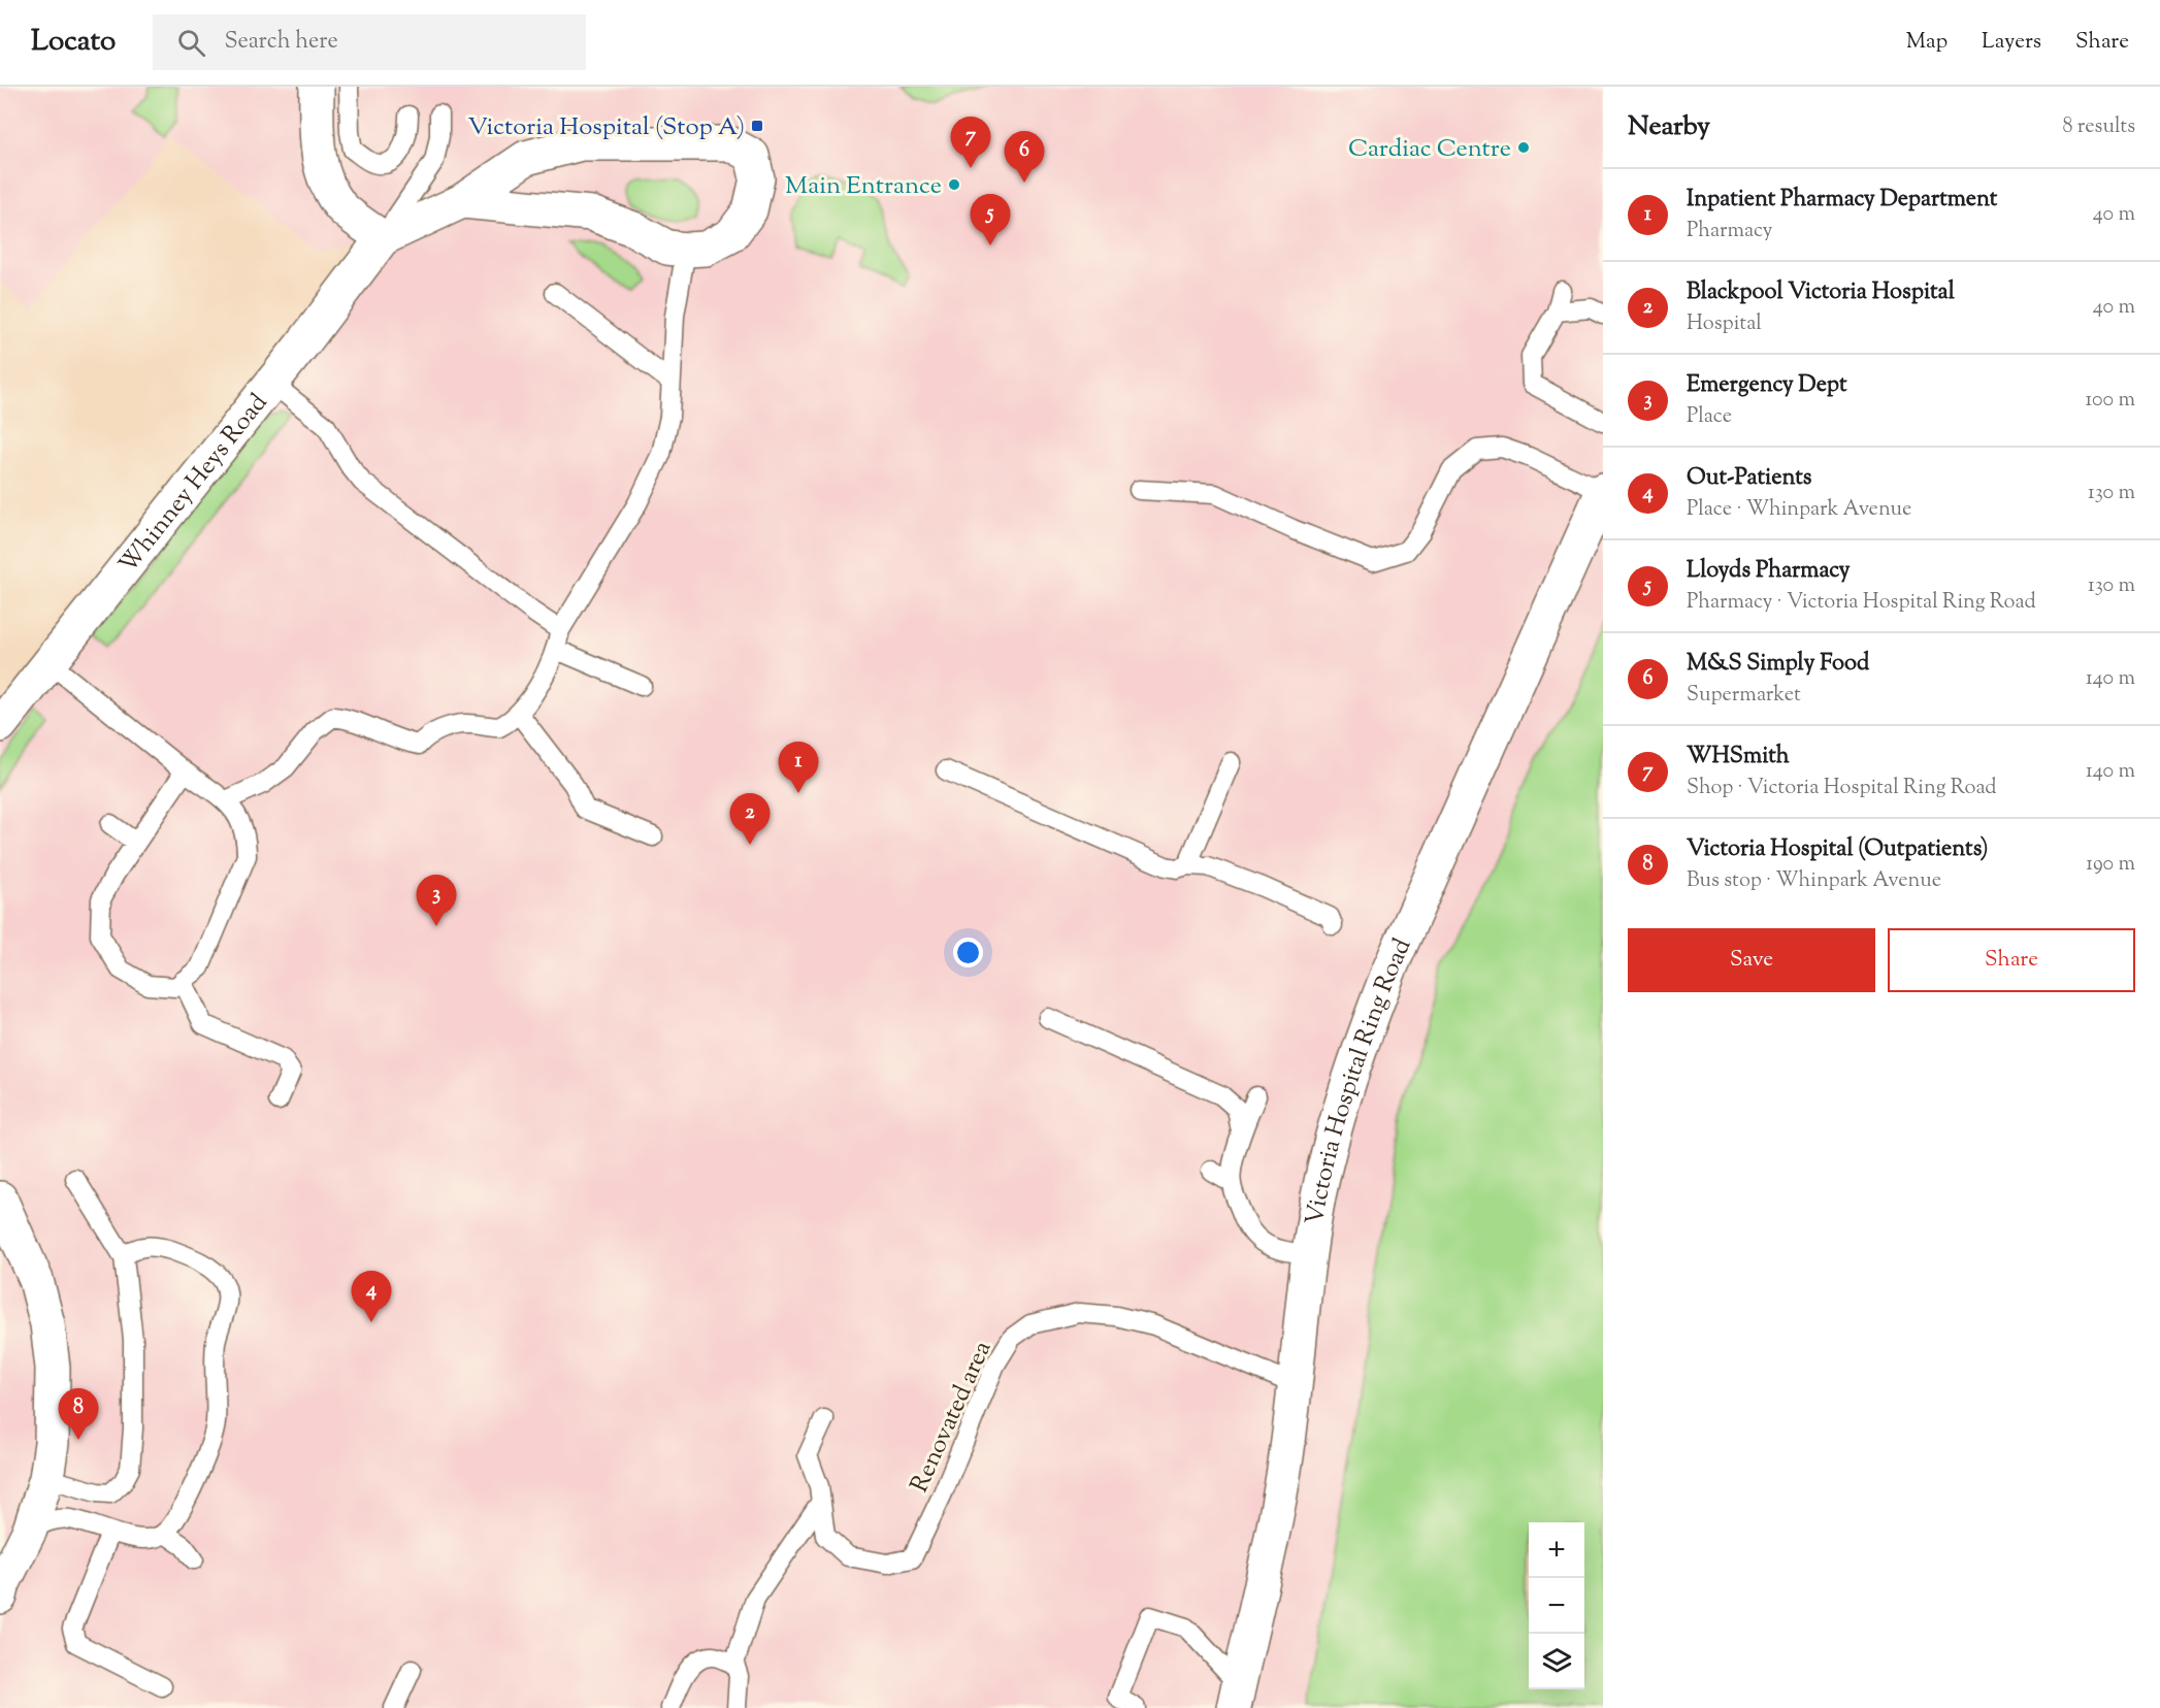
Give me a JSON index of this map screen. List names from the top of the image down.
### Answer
{
  "streets": {
    "street": ["Whinney Heys Road", "Victoria Hospital Ring Road"],
    "lane": ["Renovated area"]
  },
  "crossings": [
    ["Victoria Hospital Ring Road", "Renovated area"]
  ],
  "places": {
    "transit": ["Victoria Hospital (Stop A)"],
    "other": ["Cardiac Centre", "Main Entrance"]
  },
  "page": {
    "header": "Locato",
    "search": "Search here",
    "nav": ["Map", "Layers", "Share"],
    "heading": ["Nearby", "8 results"],
    "pins": [
      "7",
      "6",
      "5",
      "1",
      "2",
      "3",
      "4",
      "8"
    ],
    "list": [
      {
        "mark": "1",
        "name": "Inpatient Pharmacy Department",
        "note": "Pharmacy",
        "value": "40 m"
      },
      {
        "mark": "2",
        "name": "Blackpool Victoria Hospital",
        "note": "Hospital",
        "value": "40 m"
      },
      {
        "mark": "3",
        "name": "Emergency Dept",
        "note": "Place",
        "value": "100 m"
      },
      {
        "mark": "4",
        "name": "Out-Patients",
        "note": "Place · Whinpark Avenue",
        "value": "130 m"
      },
      {
        "mark": "5",
        "name": "Lloyds Pharmacy",
        "note": "Pharmacy · Victoria Hospital Ring Road",
        "value": "130 m"
      },
      {
        "mark": "6",
        "name": "M&S Simply Food",
        "note": "Supermarket",
        "value": "140 m"
      },
      {
        "mark": "7",
        "name": "WHSmith",
        "note": "Shop · Victoria Hospital Ring Road",
        "value": "140 m"
      },
      {
        "mark": "8",
        "name": "Victoria Hospital (Outpatients)",
        "note": "Bus stop · Whinpark Avenue",
        "value": "190 m"
      }
    ],
    "buttons": ["Save", "Share"],
    "map_buttons": ["+", "−"]
  }
}
